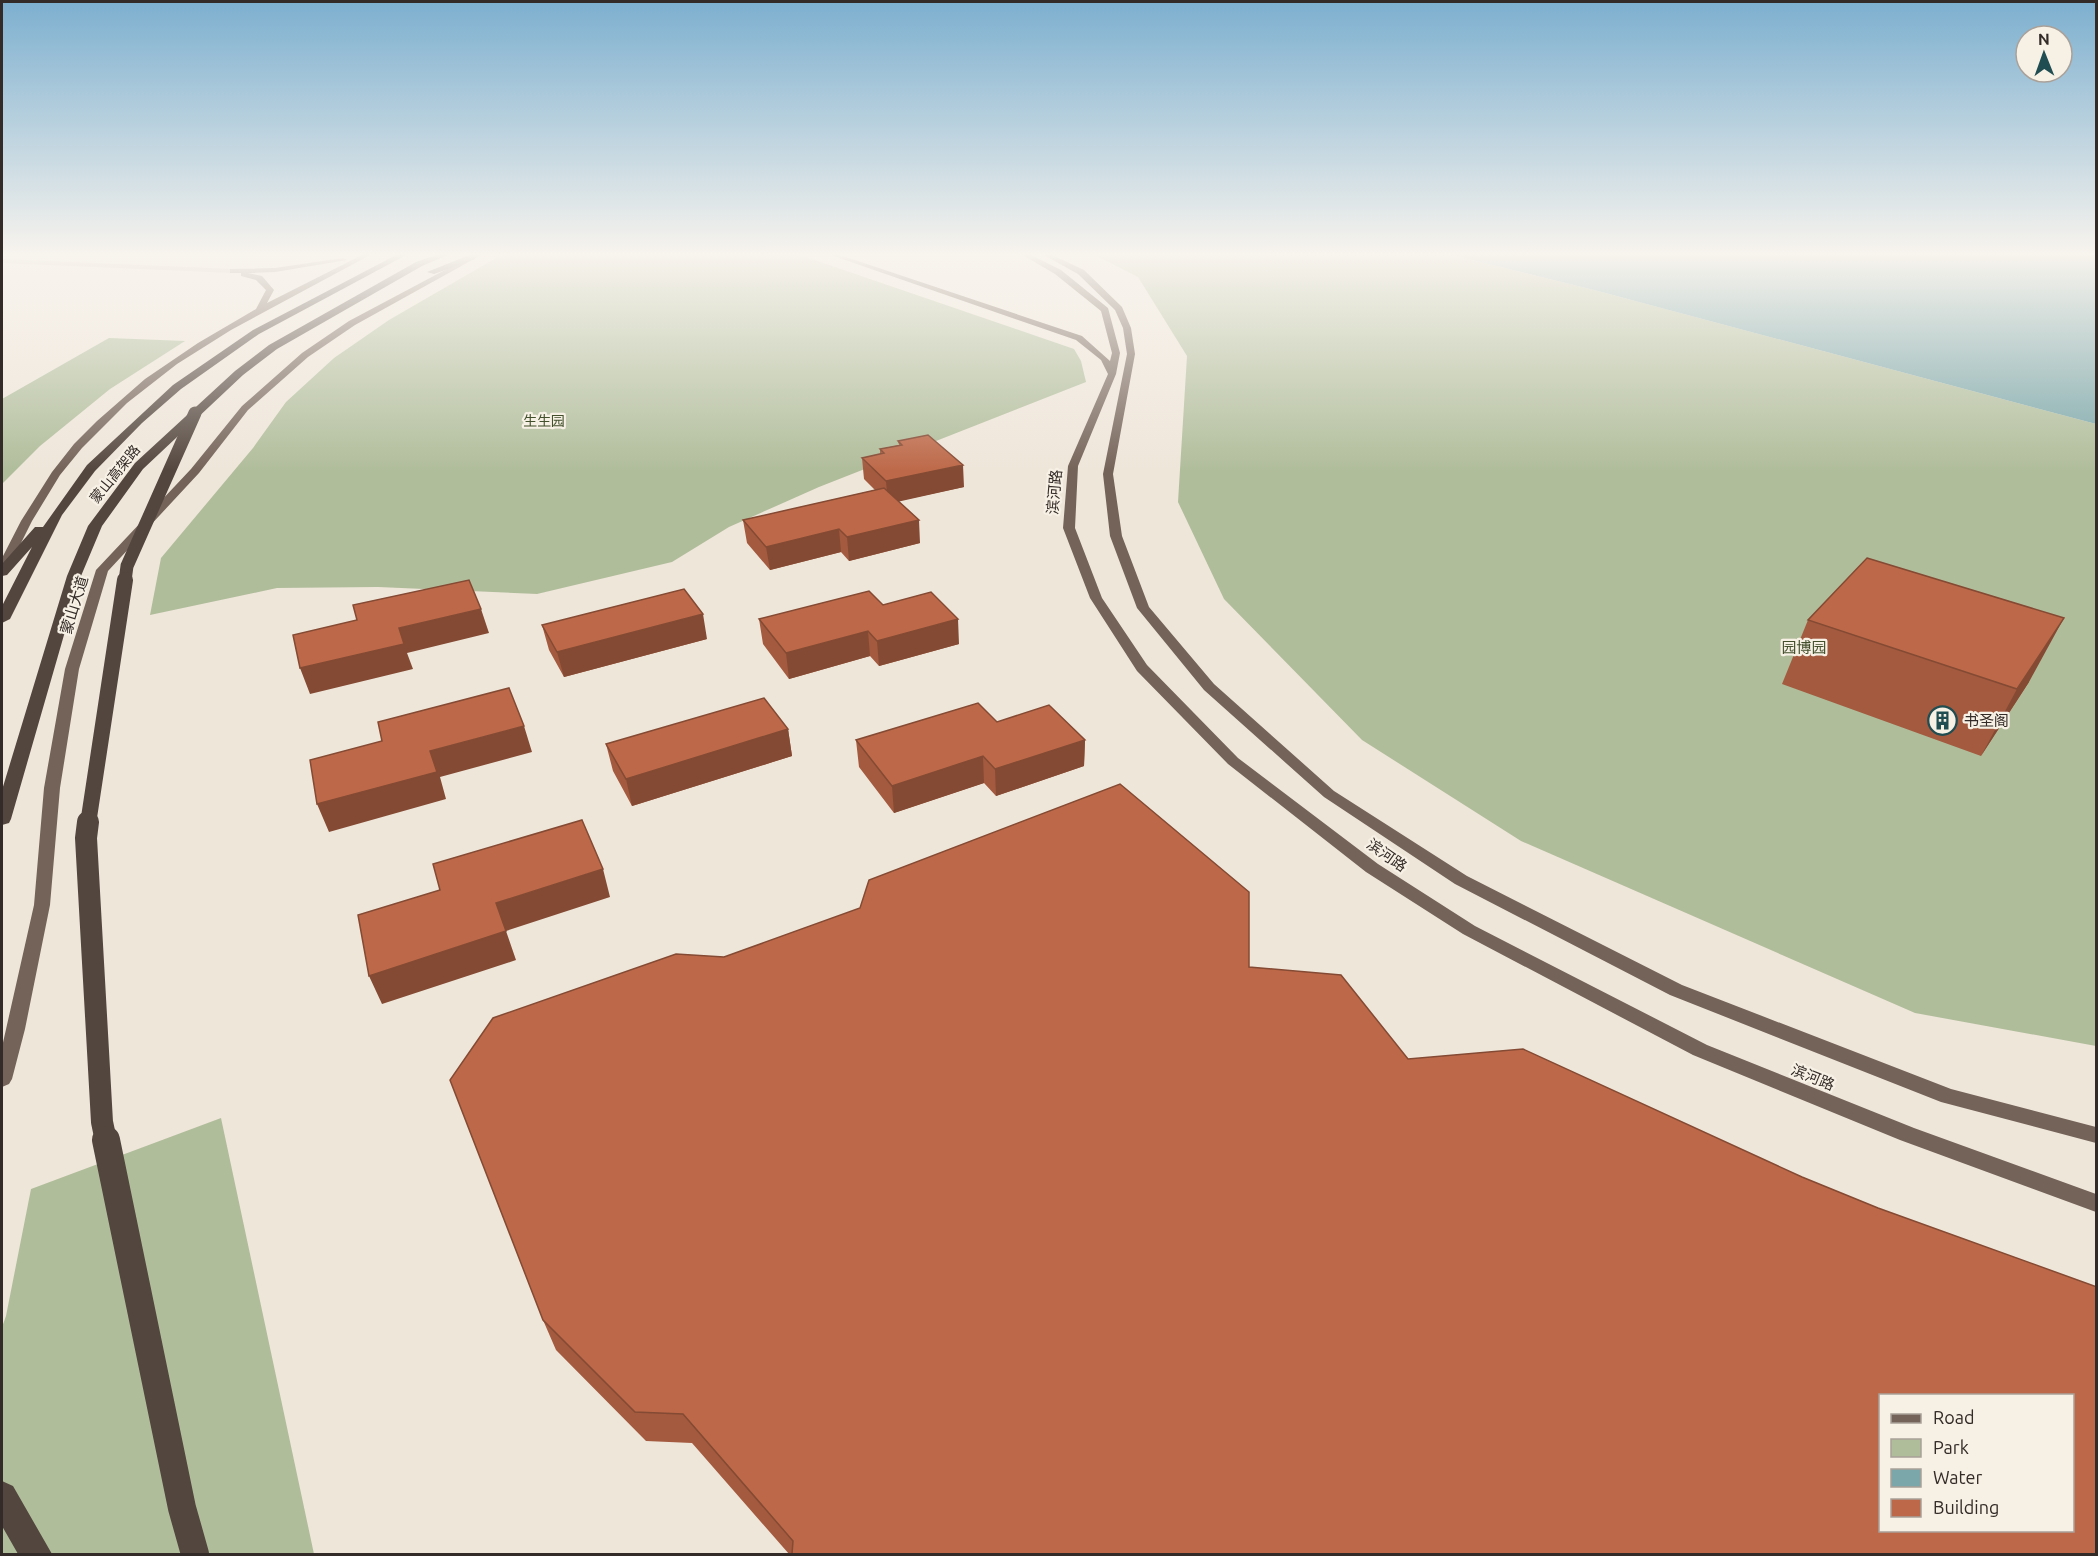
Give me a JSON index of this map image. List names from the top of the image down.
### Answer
{
  "streets": {
    "highway": ["蒙山高架路"],
    "main road": ["滨河路", "蒙山大道"]
  },
  "parks": ["生生园", "园博园"],
  "places": {
    "building": ["书圣阁"]
  },
  "legend": [
    "Road",
    "Park",
    "Water",
    "Building"
  ],
  "north": "top"
}
